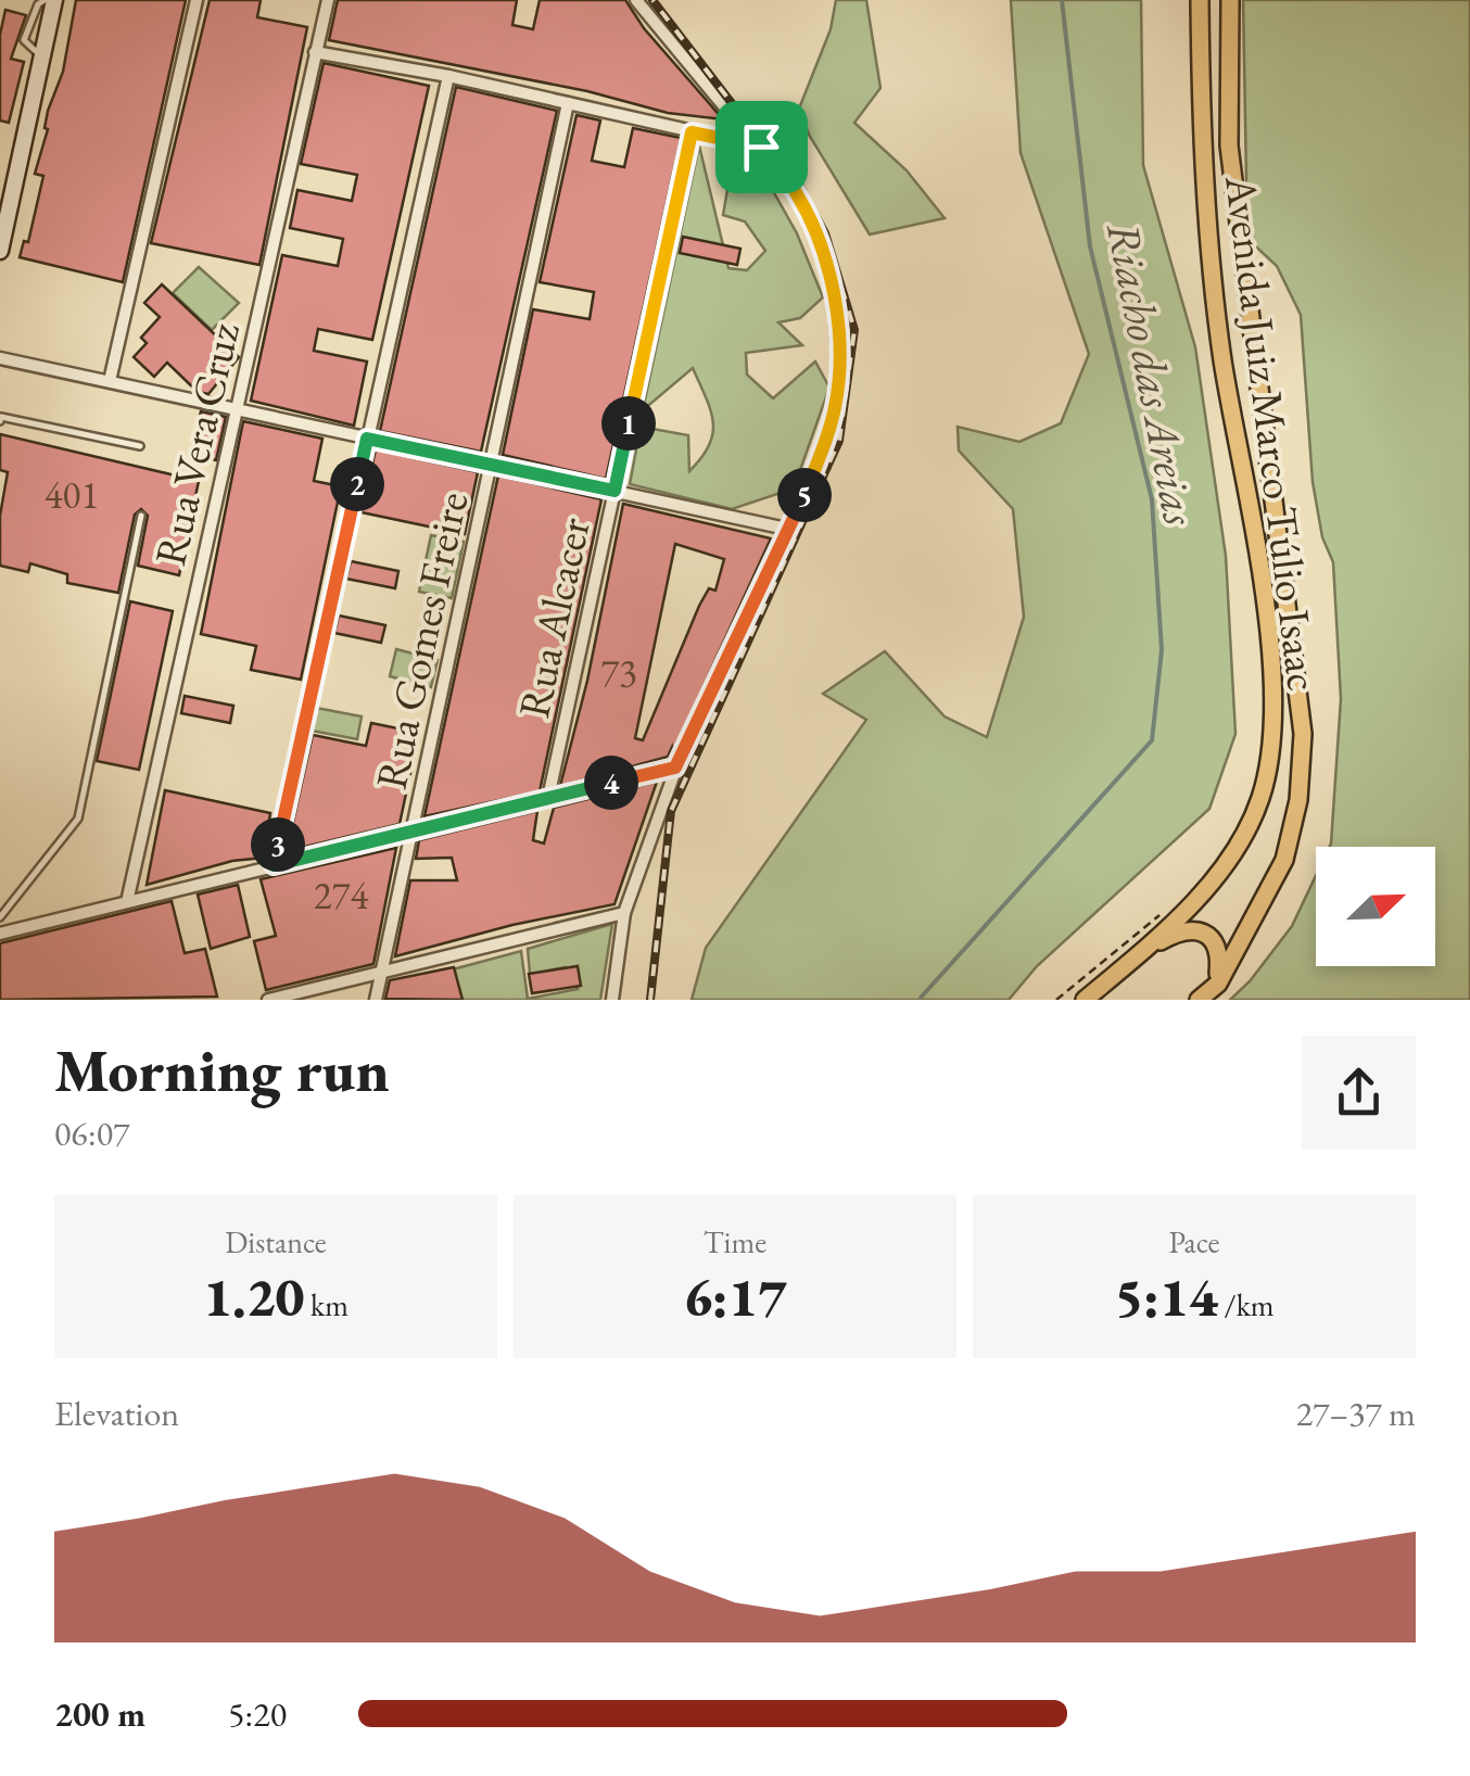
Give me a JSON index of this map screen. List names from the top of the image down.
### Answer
{
  "streets": {
    "main road": ["Avenida Juiz Marco Túlio Isaac"],
    "street": ["Rua Vera Cruz", "Rua Alcacer", "Rua Gomes Freire"]
  },
  "water": ["Riacho das Areias"],
  "house_numbers": ["401", "73", "274"],
  "north": "top right",
  "page": {
    "pins": [
      "1",
      "2",
      "5",
      "4",
      "3"
    ],
    "heading": ["Morning run", "06:07"],
    "stats": [
      ["Distance", "1.20 km"],
      ["Time", "6:17"],
      ["Pace", "5:14 /km"]
    ],
    "chart": ["Elevation", "27–37 m"],
    "list": [
      {
        "name": "200 m",
        "note": "5:20"
      }
    ]
  }
}
